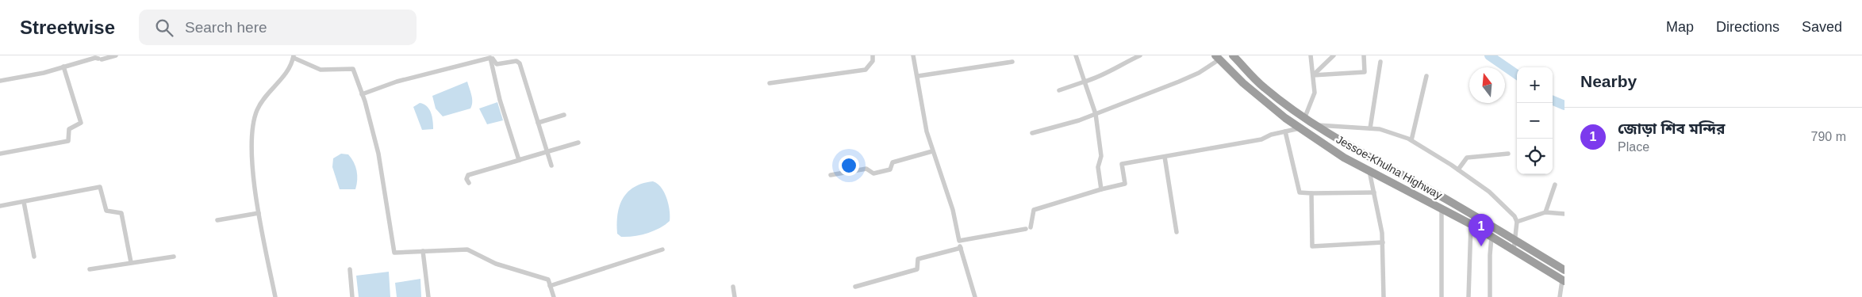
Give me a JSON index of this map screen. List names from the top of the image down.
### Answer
{
  "streets": {
    "highway": ["Jessoe-Khulna Highway"]
  },
  "north": "top",
  "page": {
    "header": "Streetwise",
    "search": "Search here",
    "nav": ["Map", "Directions", "Saved"],
    "heading": "Nearby",
    "map_buttons": ["+", "−"],
    "list": [
      {
        "mark": "1",
        "name": "জোড়া শিব মন্দির",
        "note": "Place",
        "value": "790 m"
      }
    ],
    "pins": "1"
  }
}
